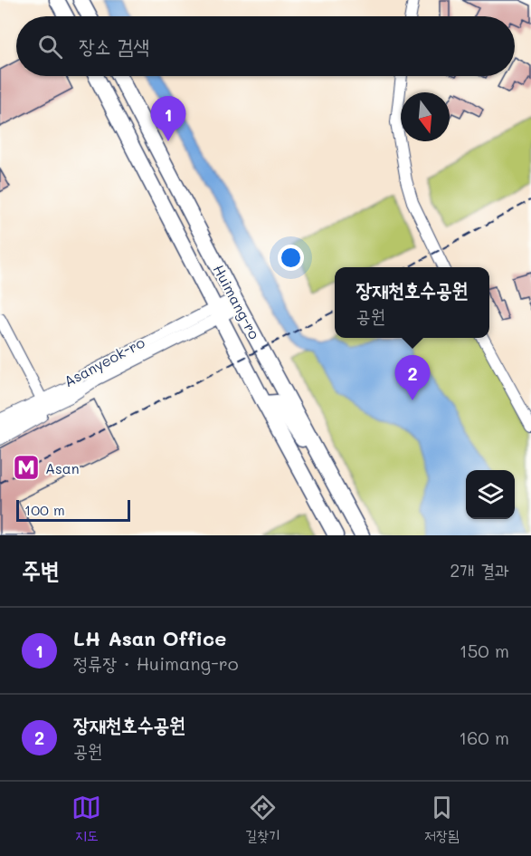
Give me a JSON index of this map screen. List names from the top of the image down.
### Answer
{
  "streets": {
    "main road": ["Huimang-ro"],
    "street": ["Asanyeok-ro"]
  },
  "crossings": [
    ["Huimang-ro", "Asanyeok-ro"]
  ],
  "places": {
    "metro station": ["Asan"]
  },
  "scale_bar": "100 m",
  "north": "bottom",
  "page": {
    "search": "장소 검색",
    "pins": ["1", "2"],
    "popup": ["장재천호수공원", "공원"],
    "scale": "100 m",
    "heading": ["주변", "2개 결과"],
    "list": [
      {
        "mark": "1",
        "name": "LH Asan Office",
        "note": "정류장 · Huimang-ro",
        "value": "150 m"
      },
      {
        "mark": "2",
        "name": "장재천호수공원",
        "note": "공원",
        "value": "160 m"
      }
    ],
    "nav": ["지도", "길찾기", "저장됨"]
  }
}
